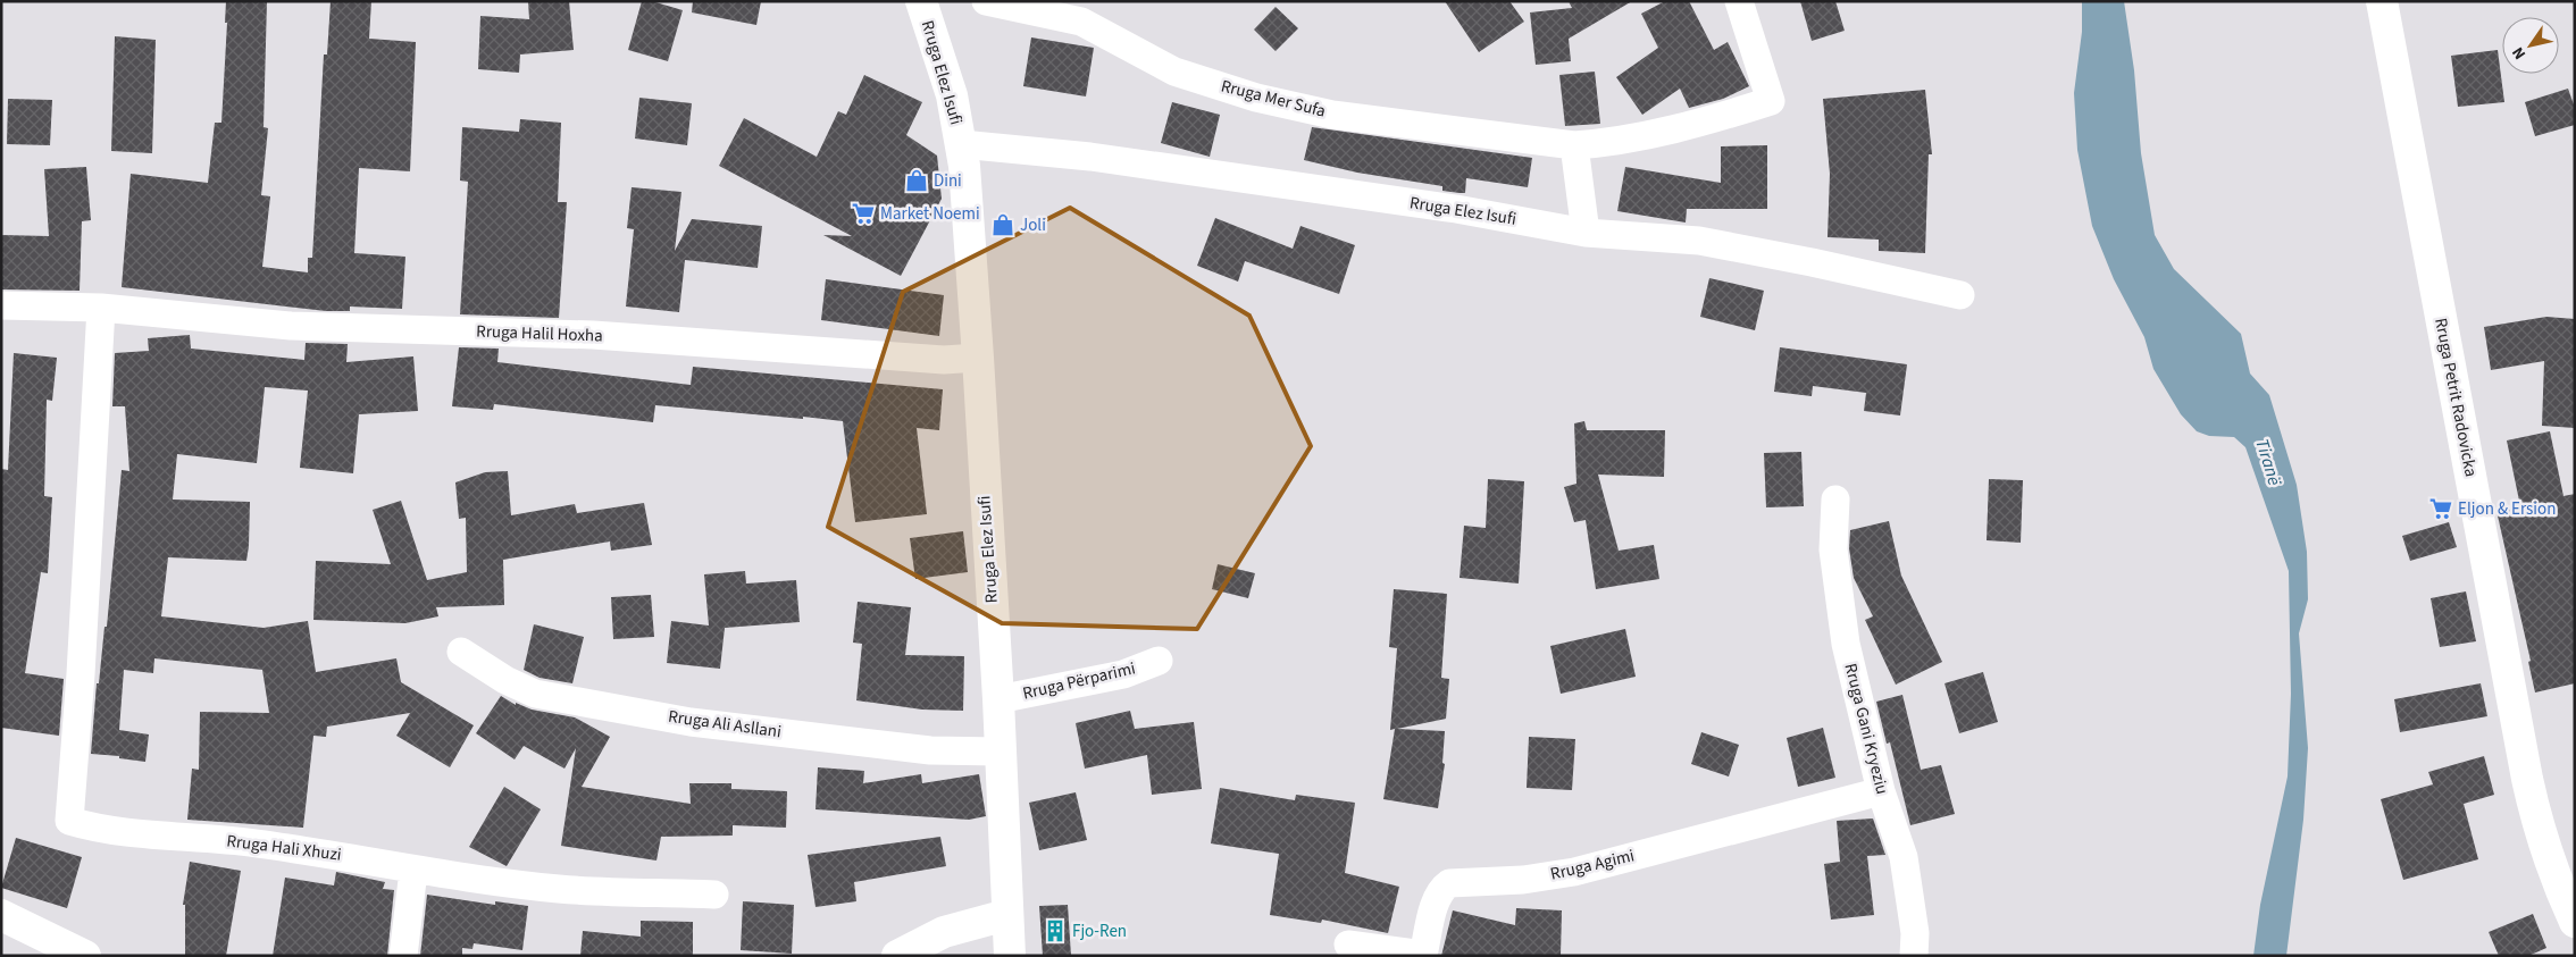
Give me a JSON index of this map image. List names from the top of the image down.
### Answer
{
  "streets": {
    "main road": ["Rruga Elez Isufi", "Rruga Petrit Radovicka"],
    "street": [
      "Rruga Mer Sufa",
      "Rruga Halil Hoxha",
      "Rruga Përparimi",
      "Rruga Ali Asllani",
      "Rruga Gani Kryeziu",
      "Rruga Hali Xhuzi",
      "Rruga Agimi"
    ]
  },
  "crossings": [
    ["Rruga Elez Isufi", "Rruga Halil Hoxha"],
    ["Rruga Elez Isufi", "Rruga Përparimi"],
    ["Rruga Elez Isufi", "Rruga Ali Asllani"],
    ["Rruga Halil Hoxha", "Rruga Hali Xhuzi"],
    ["Rruga Gani Kryeziu", "Rruga Agimi"]
  ],
  "water": ["Tiranë"],
  "places": {
    "shop": ["Dini", "Joli"],
    "supermarket": ["Market Noemi", "Eljon & Ersion"],
    "building": ["Fjo-Ren"]
  },
  "north": "bottom left"
}
